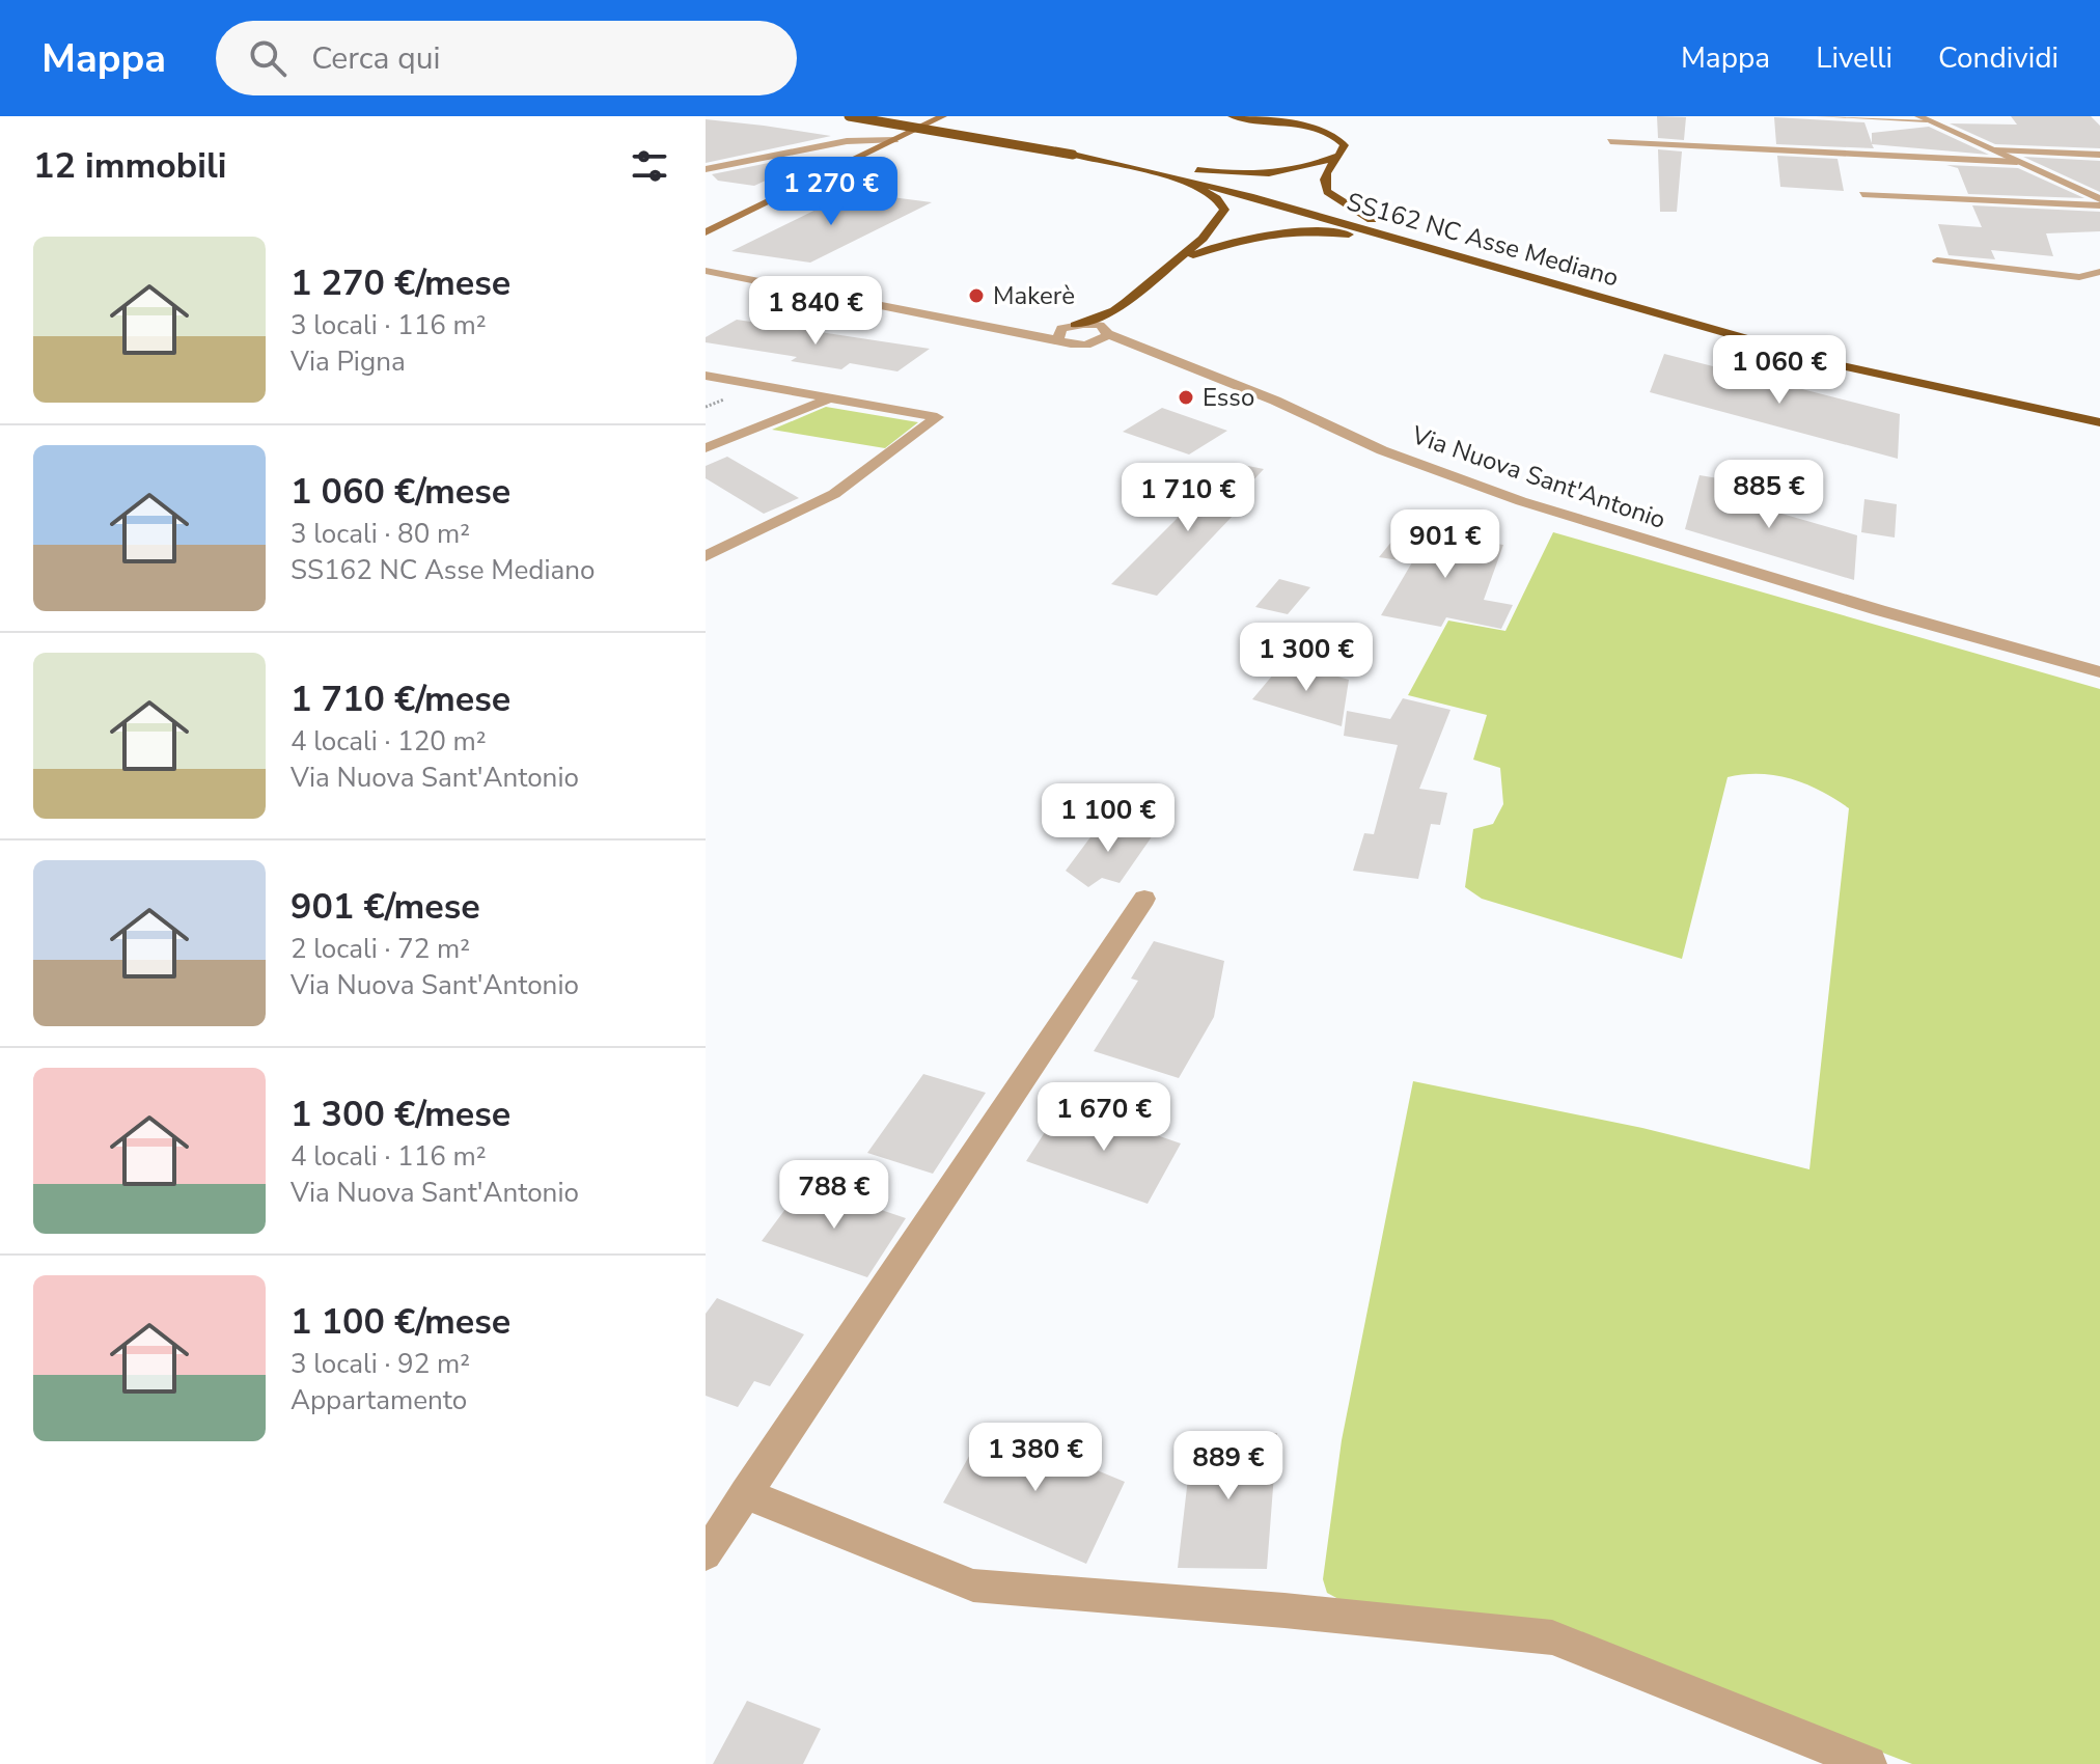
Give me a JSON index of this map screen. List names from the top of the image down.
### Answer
{
  "streets": {
    "highway": ["SS162 NC Asse Mediano"],
    "street": ["Via Nuova Sant'Antonio"]
  },
  "places": ["Makerè", "Esso"],
  "page": {
    "header": "Mappa",
    "search": "Cerca qui",
    "nav": ["Mappa", "Livelli", "Condividi"],
    "heading": "12 immobili",
    "price": [
      "1 270 €",
      "1 840 €",
      "1 060 €",
      "885 €",
      "1 710 €",
      "901 €",
      "1 300 €",
      "1 100 €",
      "1 670 €",
      "788 €",
      "1 380 €",
      "889 €"
    ],
    "list": [
      {
        "name": "1 270 €/mese",
        "note": "3 locali · 116 m² · Via Pigna"
      },
      {
        "name": "1 060 €/mese",
        "note": "3 locali · 80 m² · SS162 NC Asse Mediano"
      },
      {
        "name": "1 710 €/mese",
        "note": "4 locali · 120 m² · Via Nuova Sant'Antonio"
      },
      {
        "name": "901 €/mese",
        "note": "2 locali · 72 m² · Via Nuova Sant'Antonio"
      },
      {
        "name": "1 300 €/mese",
        "note": "4 locali · 116 m² · Via Nuova Sant'Antonio"
      },
      {
        "name": "1 100 €/mese",
        "note": "3 locali · 92 m² · Appartamento"
      }
    ]
  }
}
